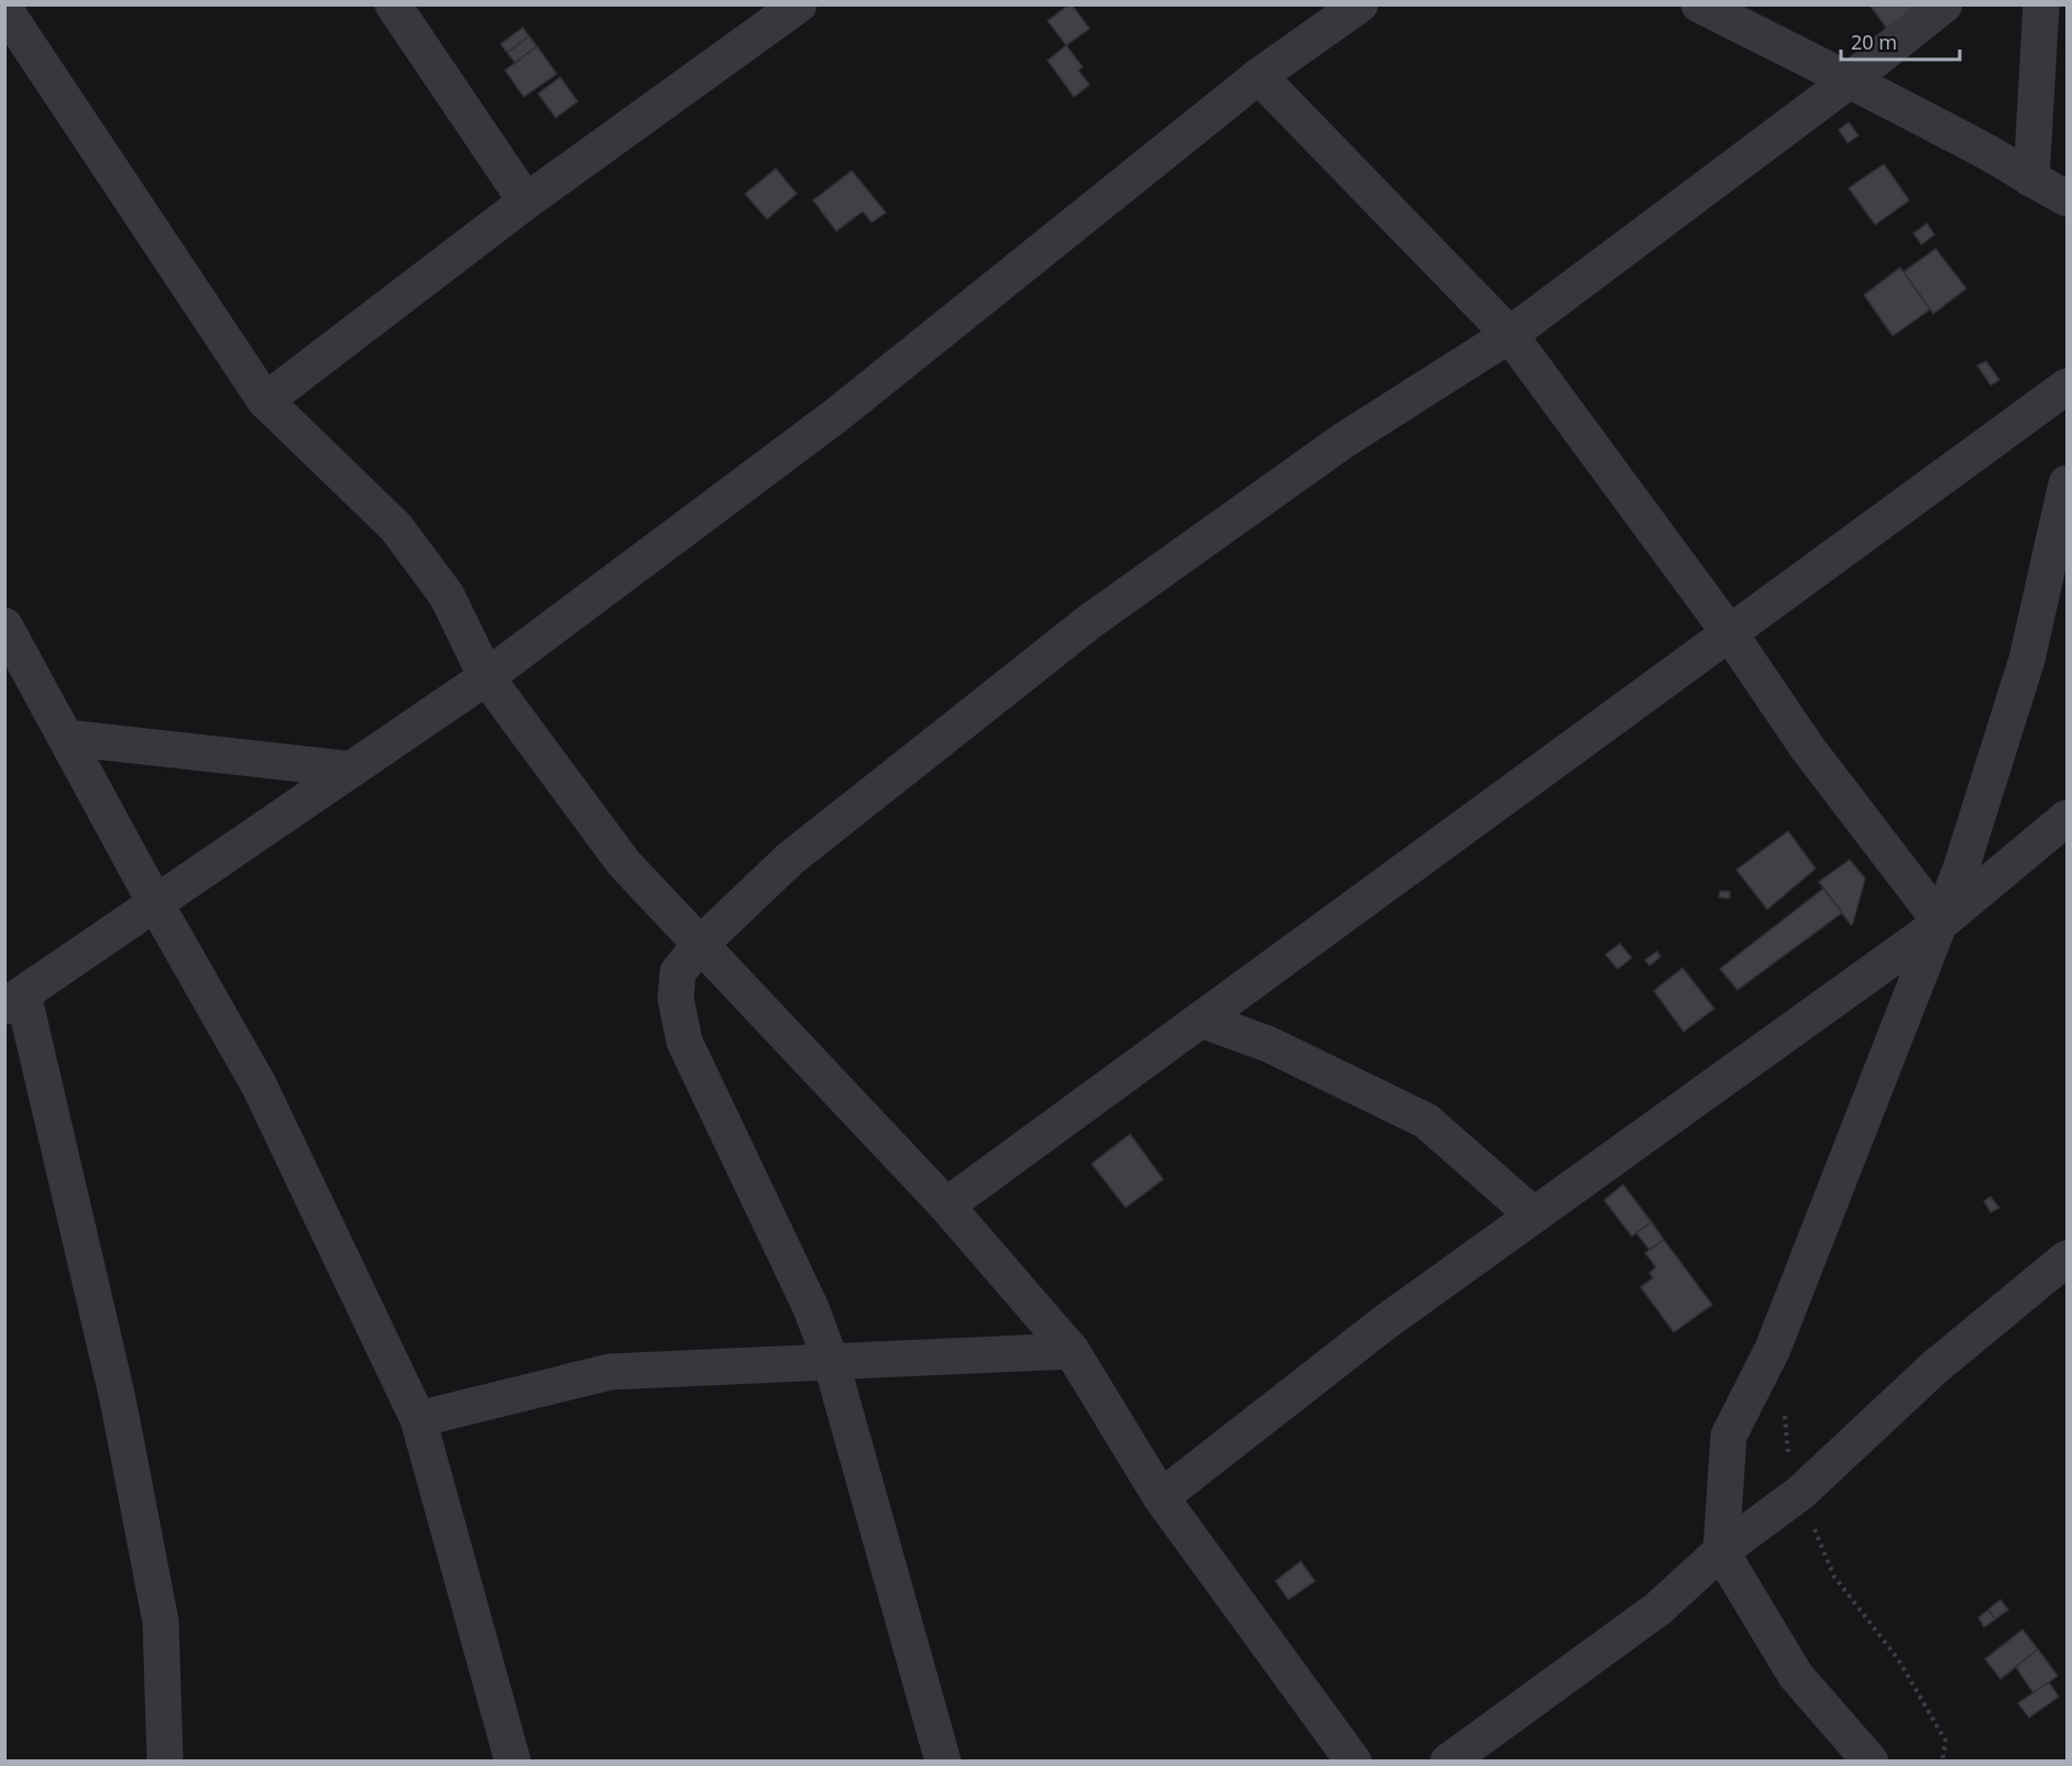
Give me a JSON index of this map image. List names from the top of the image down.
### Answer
{
  "scale_bar": "20 m"
}
